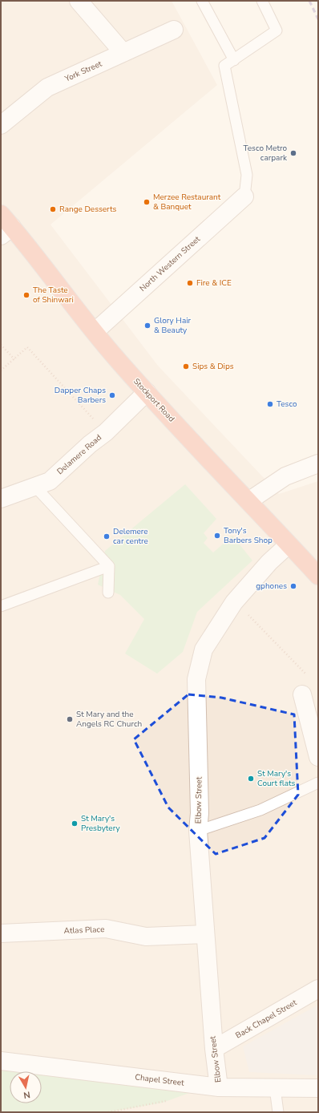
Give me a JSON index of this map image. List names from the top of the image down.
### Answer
{
  "streets": {
    "highway": ["Stockport Road"],
    "street": [
      "York Street",
      "North Western Street",
      "Delamere Road",
      "Elbow Street",
      "Atlas Place",
      "Back Chapel Street",
      "Chapel Street"
    ]
  },
  "crossings": [
    ["North Western Street", "Stockport Road"],
    ["Stockport Road", "Delamere Road"],
    ["Stockport Road", "Elbow Street"],
    ["Elbow Street", "Atlas Place"],
    ["Elbow Street", "Back Chapel Street"],
    ["Elbow Street", "Chapel Street"]
  ],
  "places": [
    "Tesco Metro carpark",
    "Merzee Restaurant & Banquet",
    "Range Desserts",
    "Fire & ICE",
    "The Taste of Shinwari",
    "Glory Hair & Beauty",
    "Sips & Dips",
    "Dapper Chaps Barbers",
    "Tesco",
    "Tony's Barbers Shop",
    "Delemere car centre",
    "gphones",
    "St Mary and the Angels RC Church",
    "St Mary's Court flats",
    "St Mary's Presbytery"
  ],
  "north": "bottom"
}
